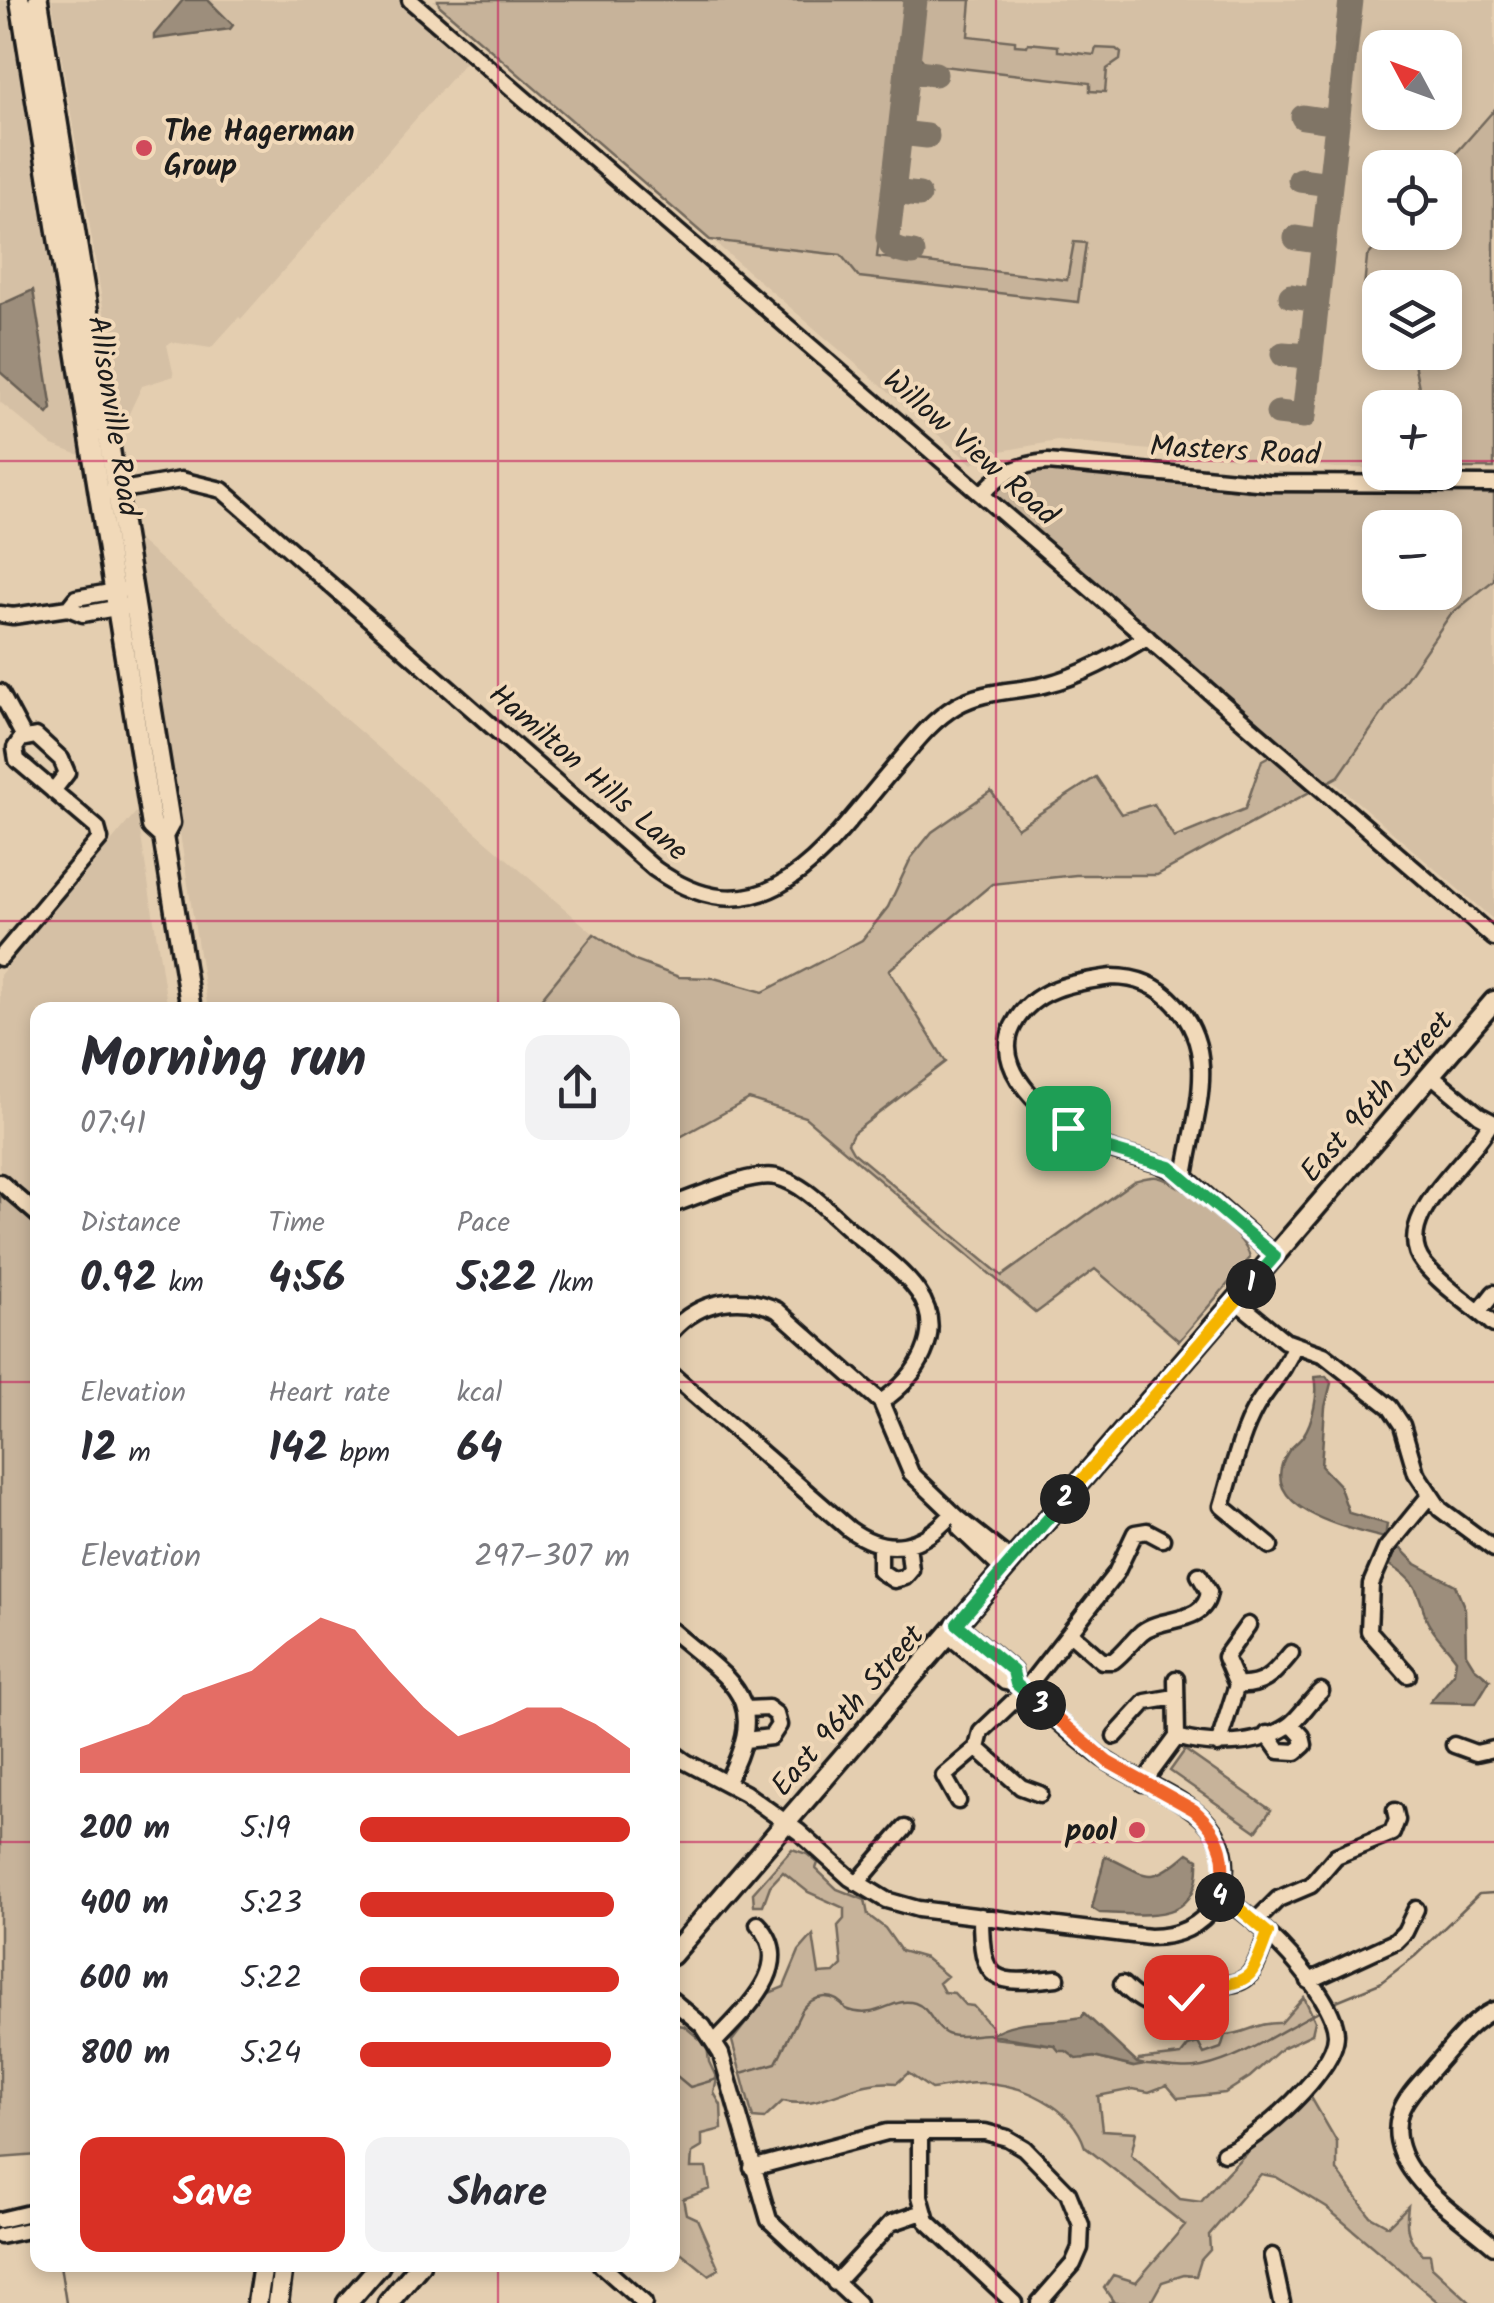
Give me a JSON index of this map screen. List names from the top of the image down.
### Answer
{
  "streets": {
    "main road": ["Allisonville Road", "East 96th Street"],
    "street": ["Willow View Road", "Masters Road", "Hamilton Hills Lane"]
  },
  "crossings": [
    ["Allisonville Road", "Hamilton Hills Lane"],
    ["Willow View Road", "Masters Road"],
    ["Willow View Road", "Hamilton Hills Lane"]
  ],
  "places": ["The Hagerman Group", "pool"],
  "north": "top left",
  "page": {
    "map_buttons": ["+", "−"],
    "heading": ["Morning run", "07:41"],
    "stats": [
      ["Distance", "0.92 km"],
      ["Time", "4:56"],
      ["Pace", "5:22 /km"],
      ["Elevation", "12 m"],
      ["Heart rate", "142 bpm"],
      ["kcal", "64"]
    ],
    "pins": [
      "1",
      "2",
      "3",
      "4"
    ],
    "chart": ["Elevation", "297–307 m"],
    "list": [
      {
        "name": "200 m",
        "note": "5:19"
      },
      {
        "name": "400 m",
        "note": "5:23"
      },
      {
        "name": "600 m",
        "note": "5:22"
      },
      {
        "name": "800 m",
        "note": "5:24"
      }
    ],
    "buttons": ["Save", "Share"]
  }
}
